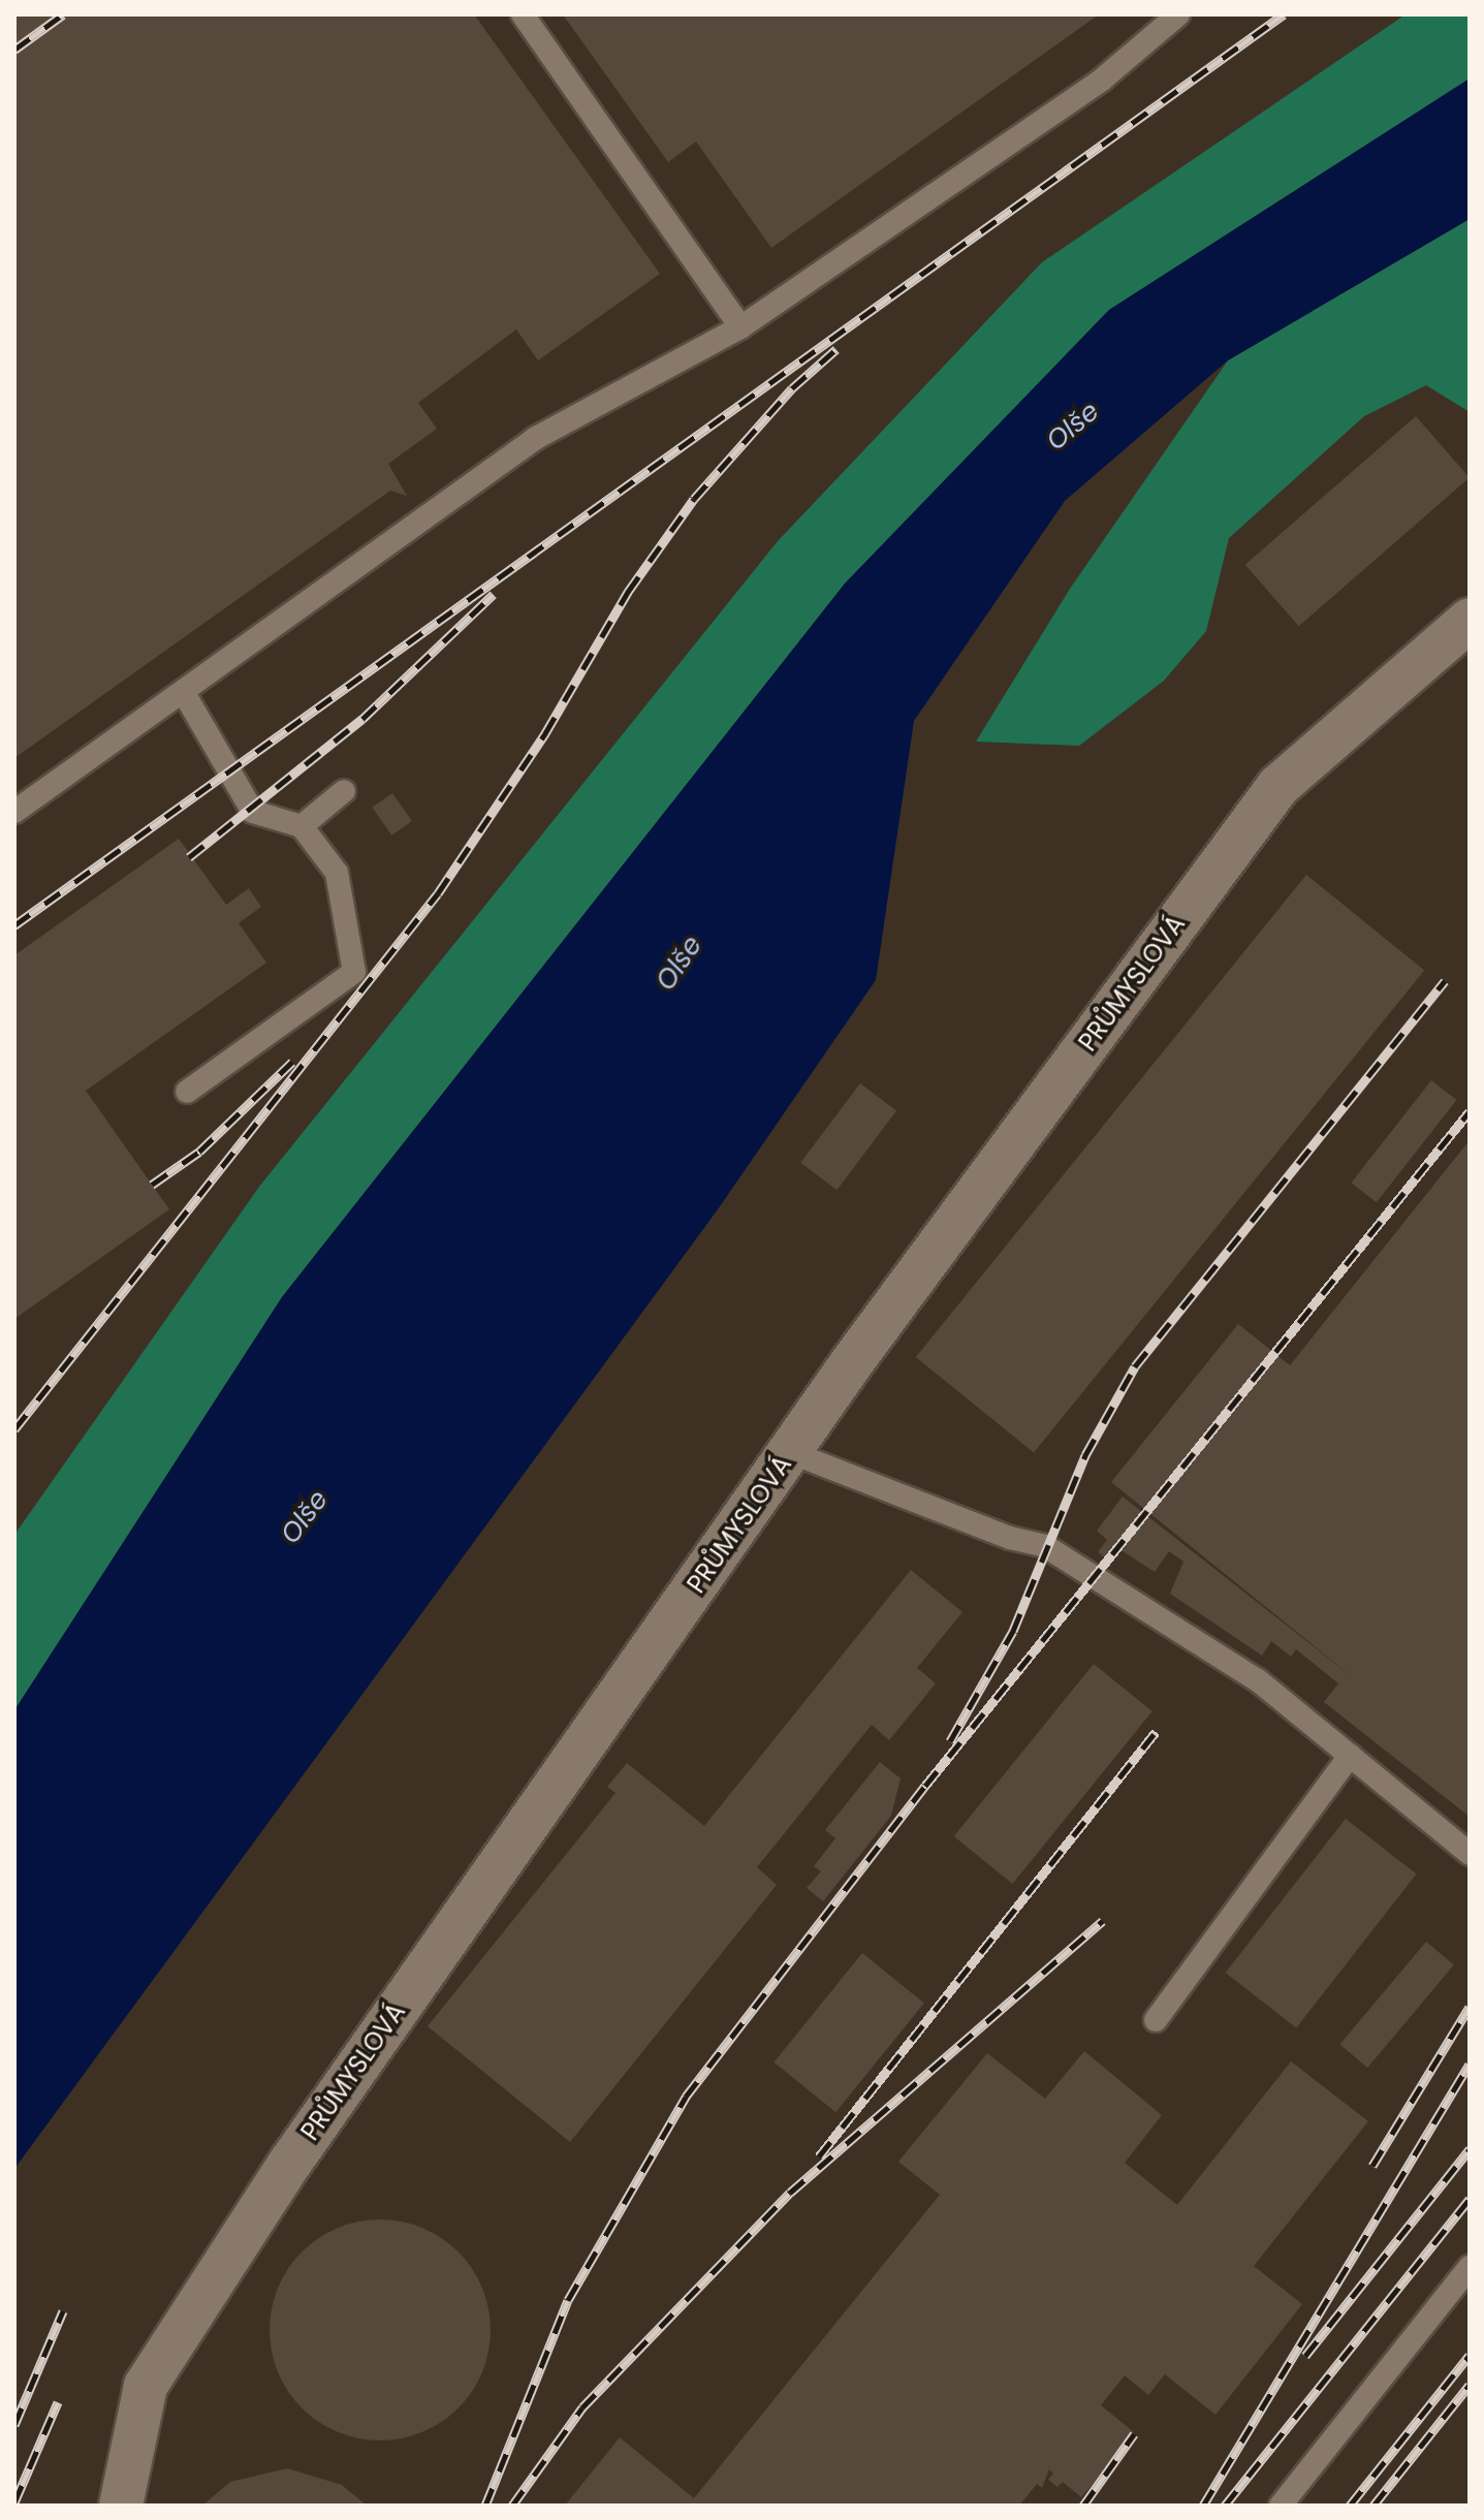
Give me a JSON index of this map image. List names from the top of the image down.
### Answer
{
  "streets": {
    "street": ["PRŮMYSLOVÁ"]
  },
  "water": ["Olše"]
}
